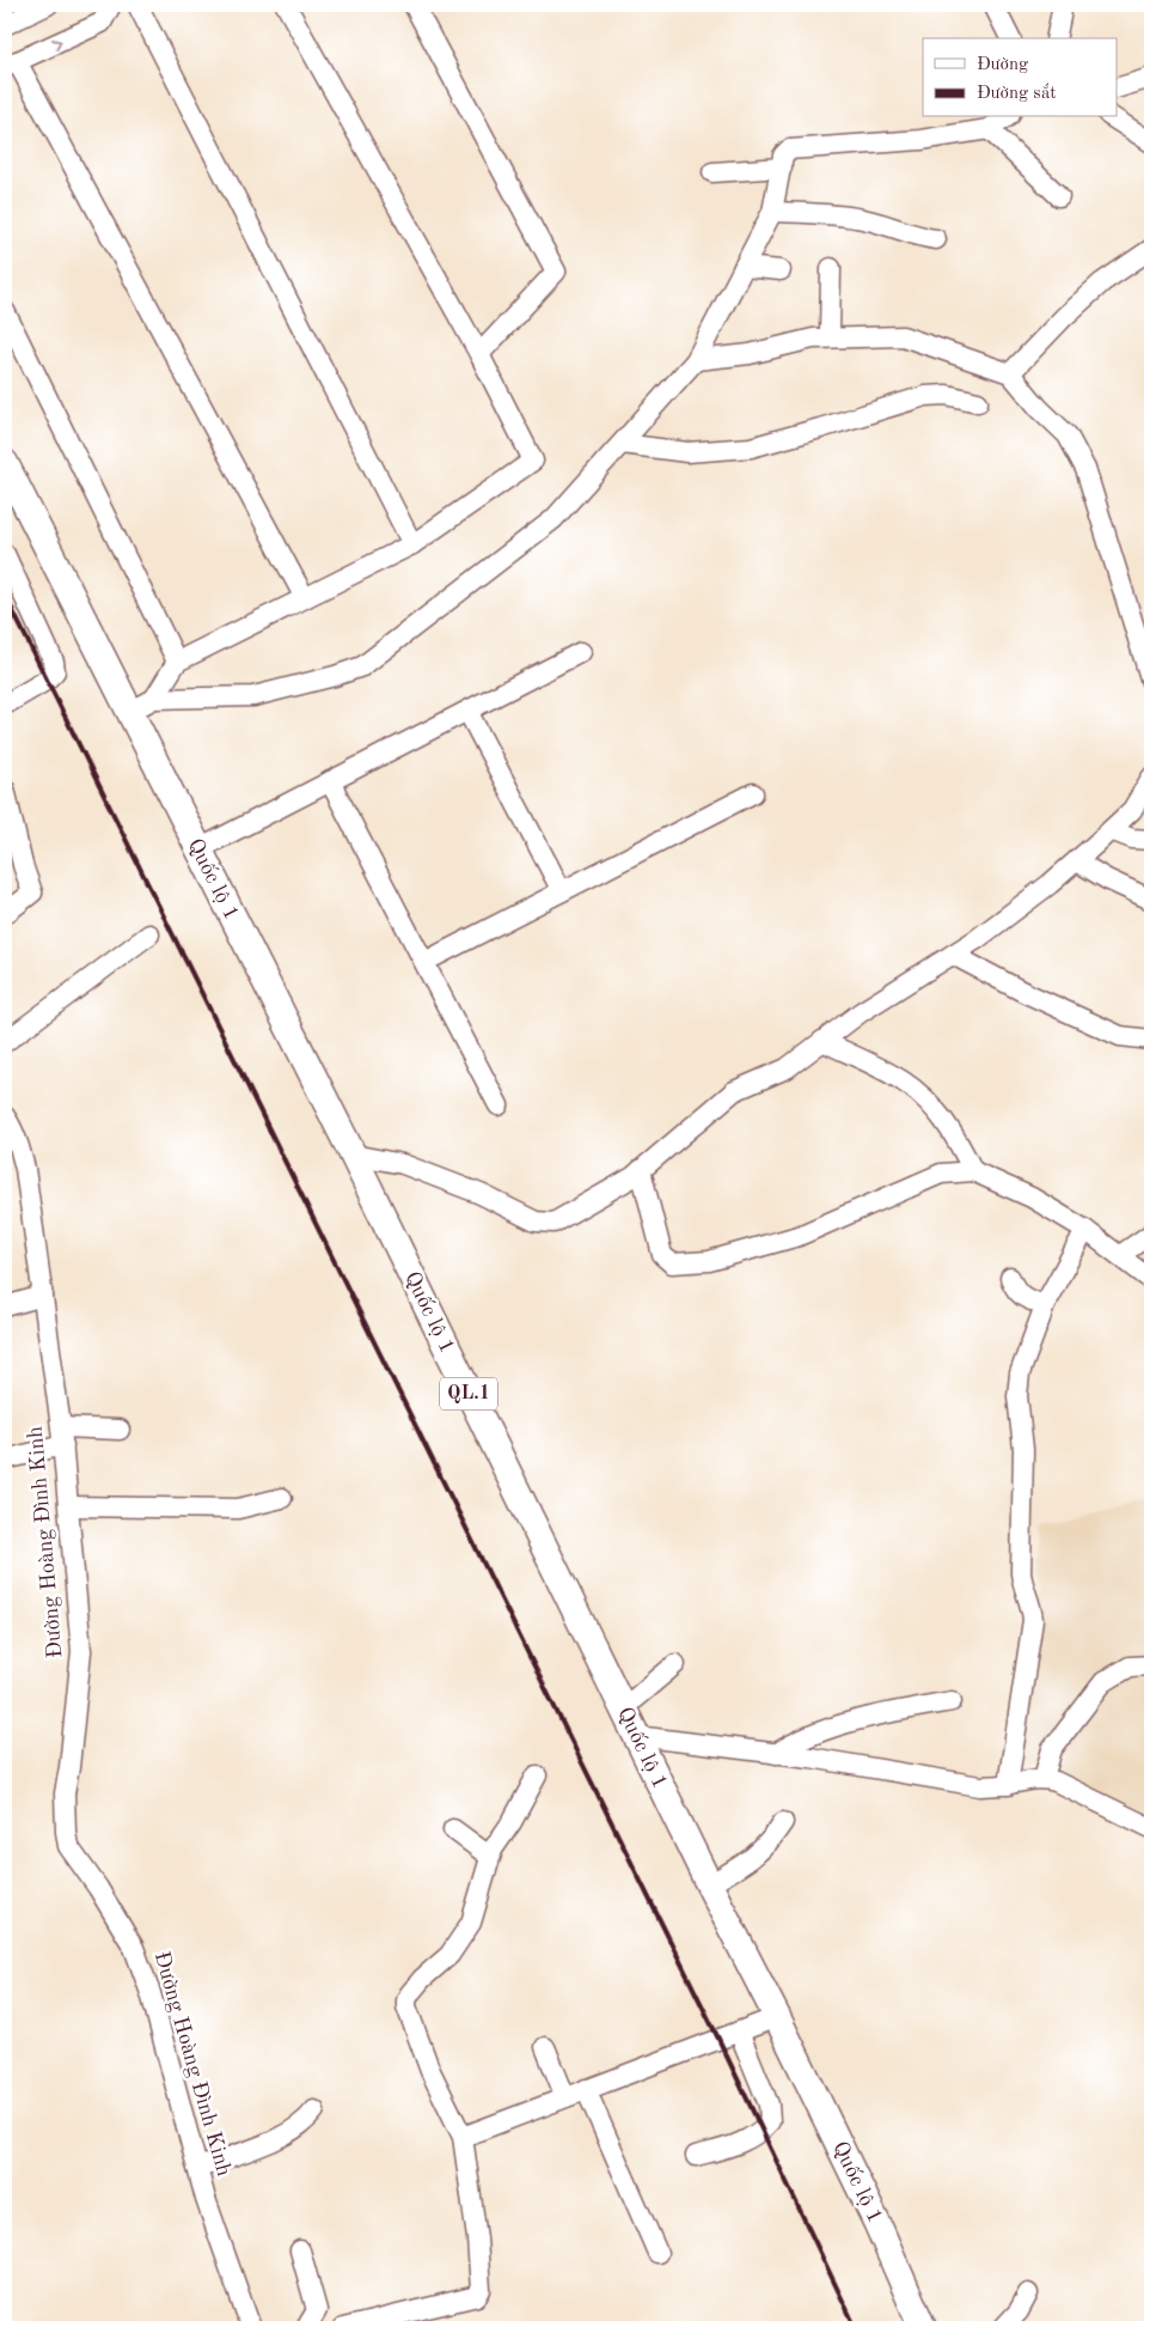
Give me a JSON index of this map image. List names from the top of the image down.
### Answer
{
  "streets": {
    "highway": ["Quốc lộ 1", "QL.1"],
    "street": ["Đường Hoàng Đình Kinh"]
  },
  "legend": ["Đường", "Đường sắt"]
}
